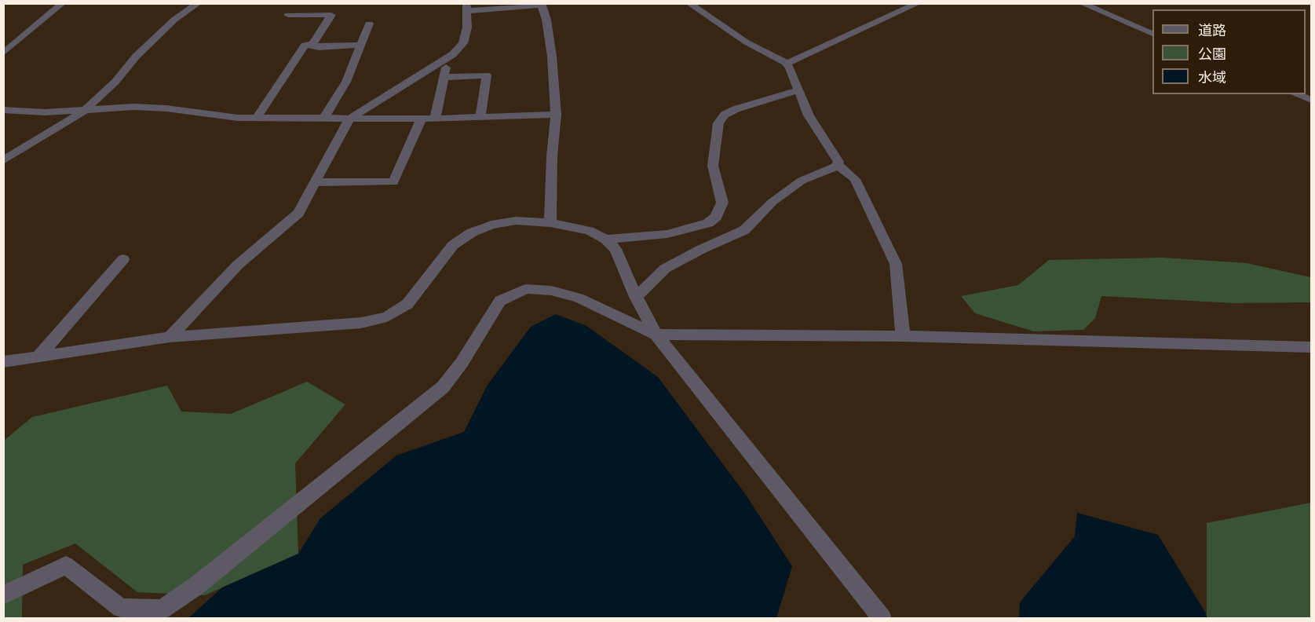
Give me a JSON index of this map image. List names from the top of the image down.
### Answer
{
  "legend": ["道路", "公園", "水域"]
}
